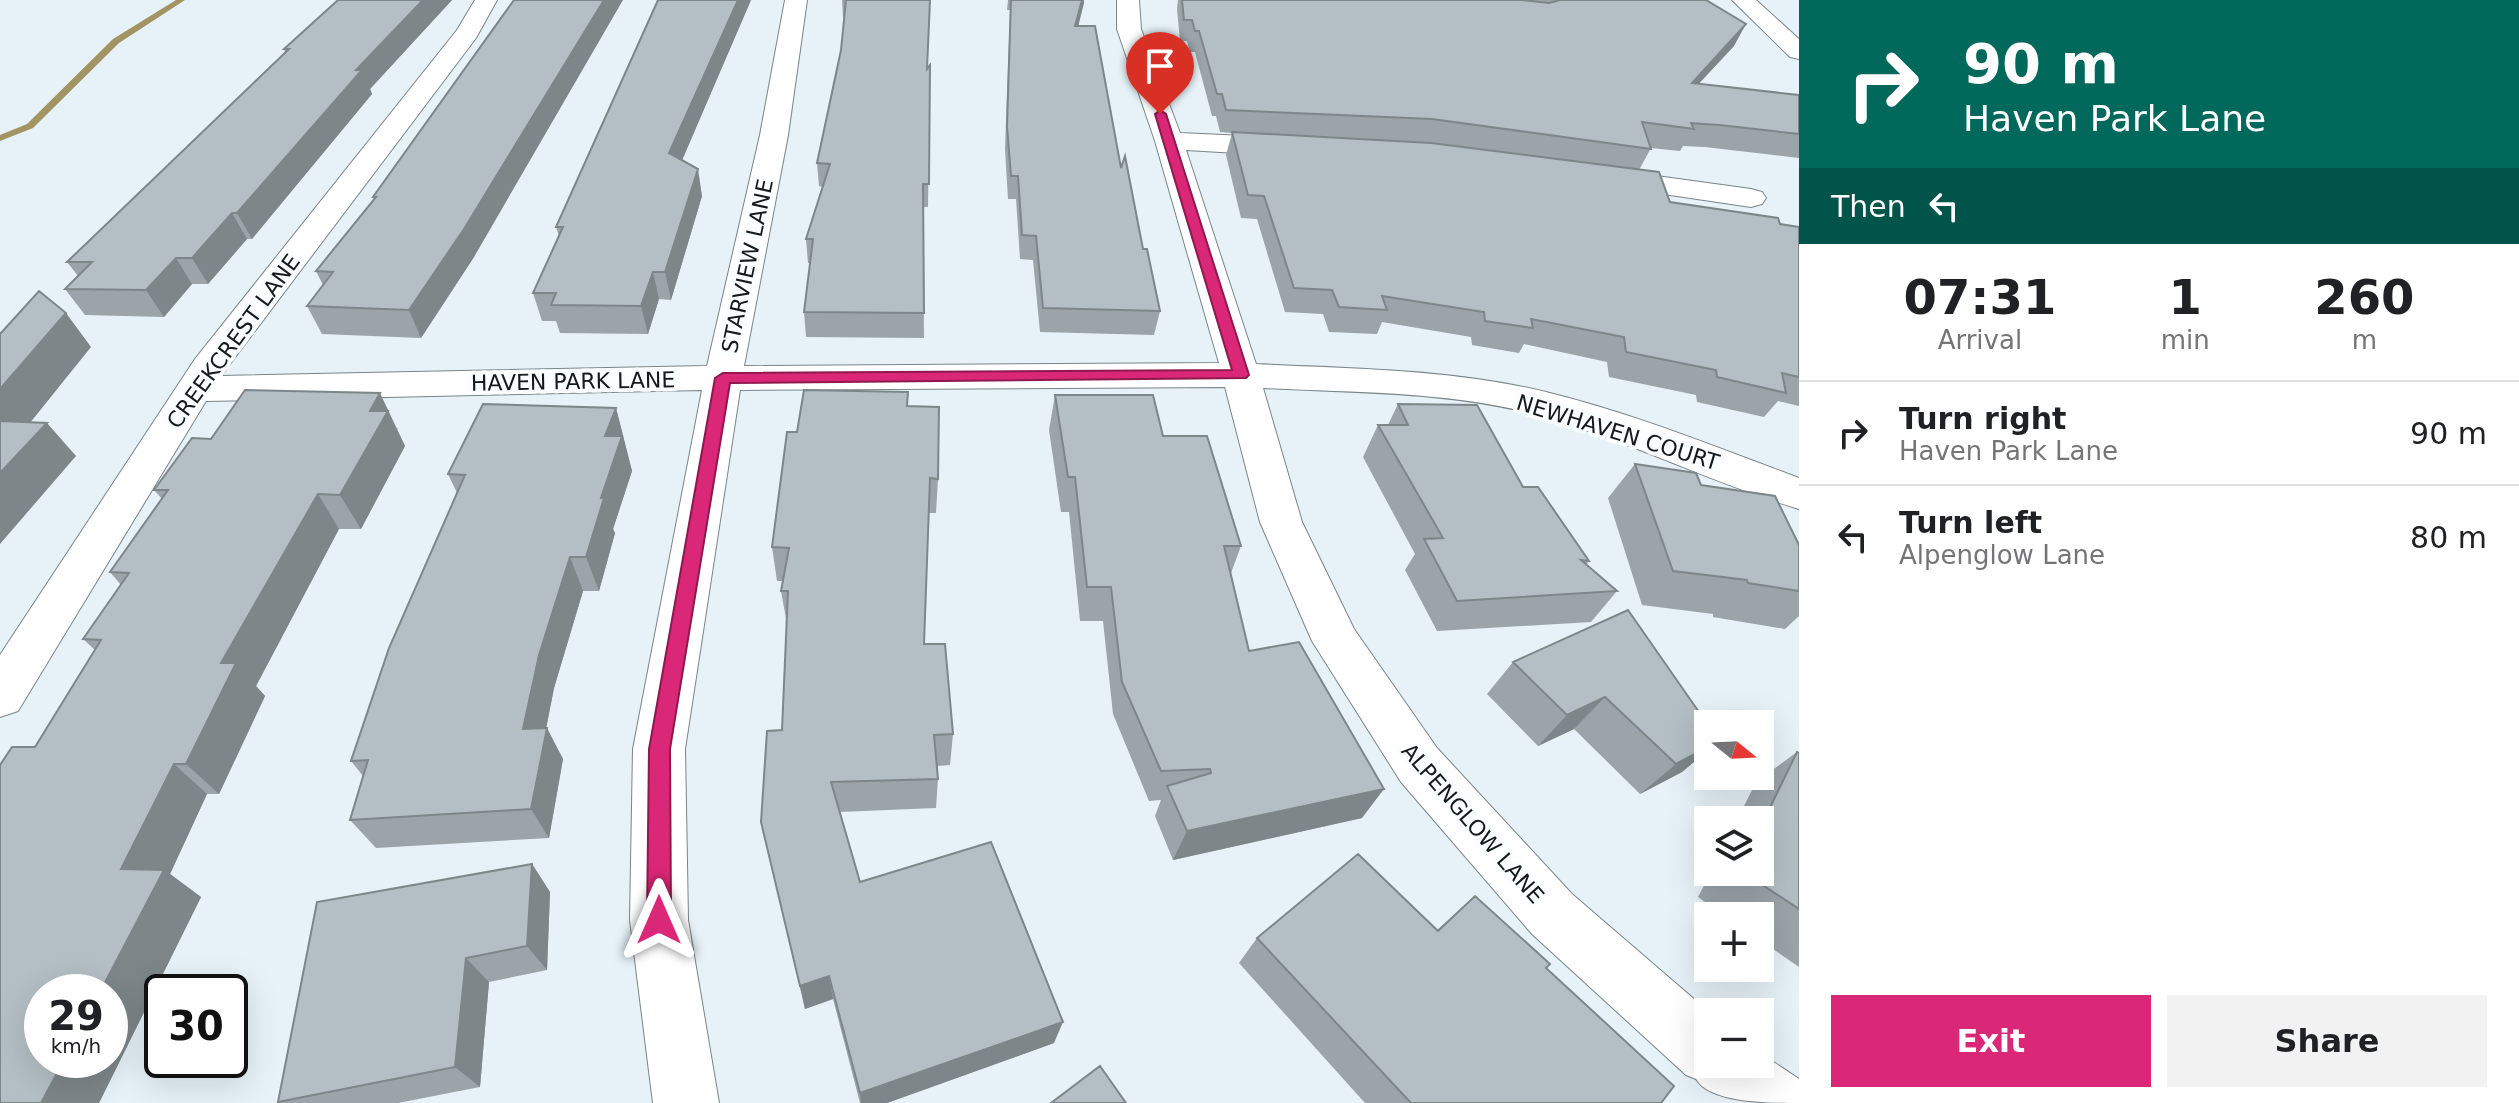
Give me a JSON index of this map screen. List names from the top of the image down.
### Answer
{
  "streets": {
    "street": [
      "STARVIEW LANE",
      "CREEKCREST LANE",
      "HAVEN PARK LANE",
      "NEWHAVEN COURT",
      "ALPENGLOW LANE"
    ]
  },
  "crossings": [
    ["STARVIEW LANE", "HAVEN PARK LANE"],
    ["CREEKCREST LANE", "HAVEN PARK LANE"],
    ["HAVEN PARK LANE", "NEWHAVEN COURT"],
    ["HAVEN PARK LANE", "ALPENGLOW LANE"],
    ["NEWHAVEN COURT", "ALPENGLOW LANE"]
  ],
  "north": "right",
  "page": {
    "turn": ["90 m", "Haven Park Lane"],
    "then": "Then",
    "eta": [
      "07:31",
      "Arrival",
      "1",
      "min",
      "260",
      "m"
    ],
    "list": [
      {
        "name": "Turn right",
        "note": "Haven Park Lane",
        "value": "90 m"
      },
      {
        "name": "Turn left",
        "note": "Alpenglow Lane",
        "value": "80 m"
      }
    ],
    "map_buttons": ["+", "−"],
    "speed": "29 km/h",
    "limit": "30",
    "buttons": ["Exit", "Share"]
  }
}
